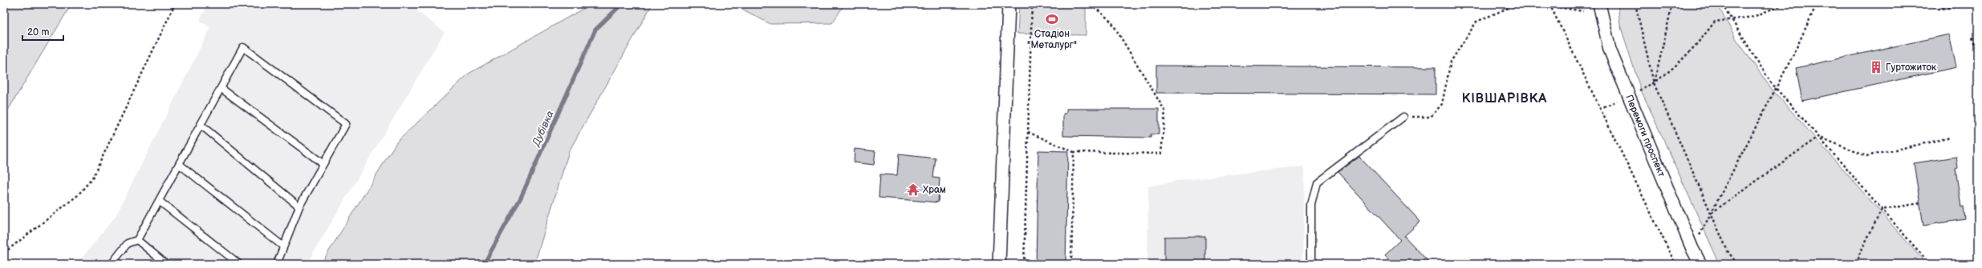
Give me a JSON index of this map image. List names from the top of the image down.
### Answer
{
  "streets": {
    "street": ["Перемоги проспект"]
  },
  "districts": ["КІВШАРІВКА"],
  "water": ["Дубівка"],
  "places": {
    "sports": ["Стадіон \"Металург\""],
    "building": ["Гуртожиток"],
    "temple": ["Храм"]
  },
  "scale_bar": "20 m"
}
